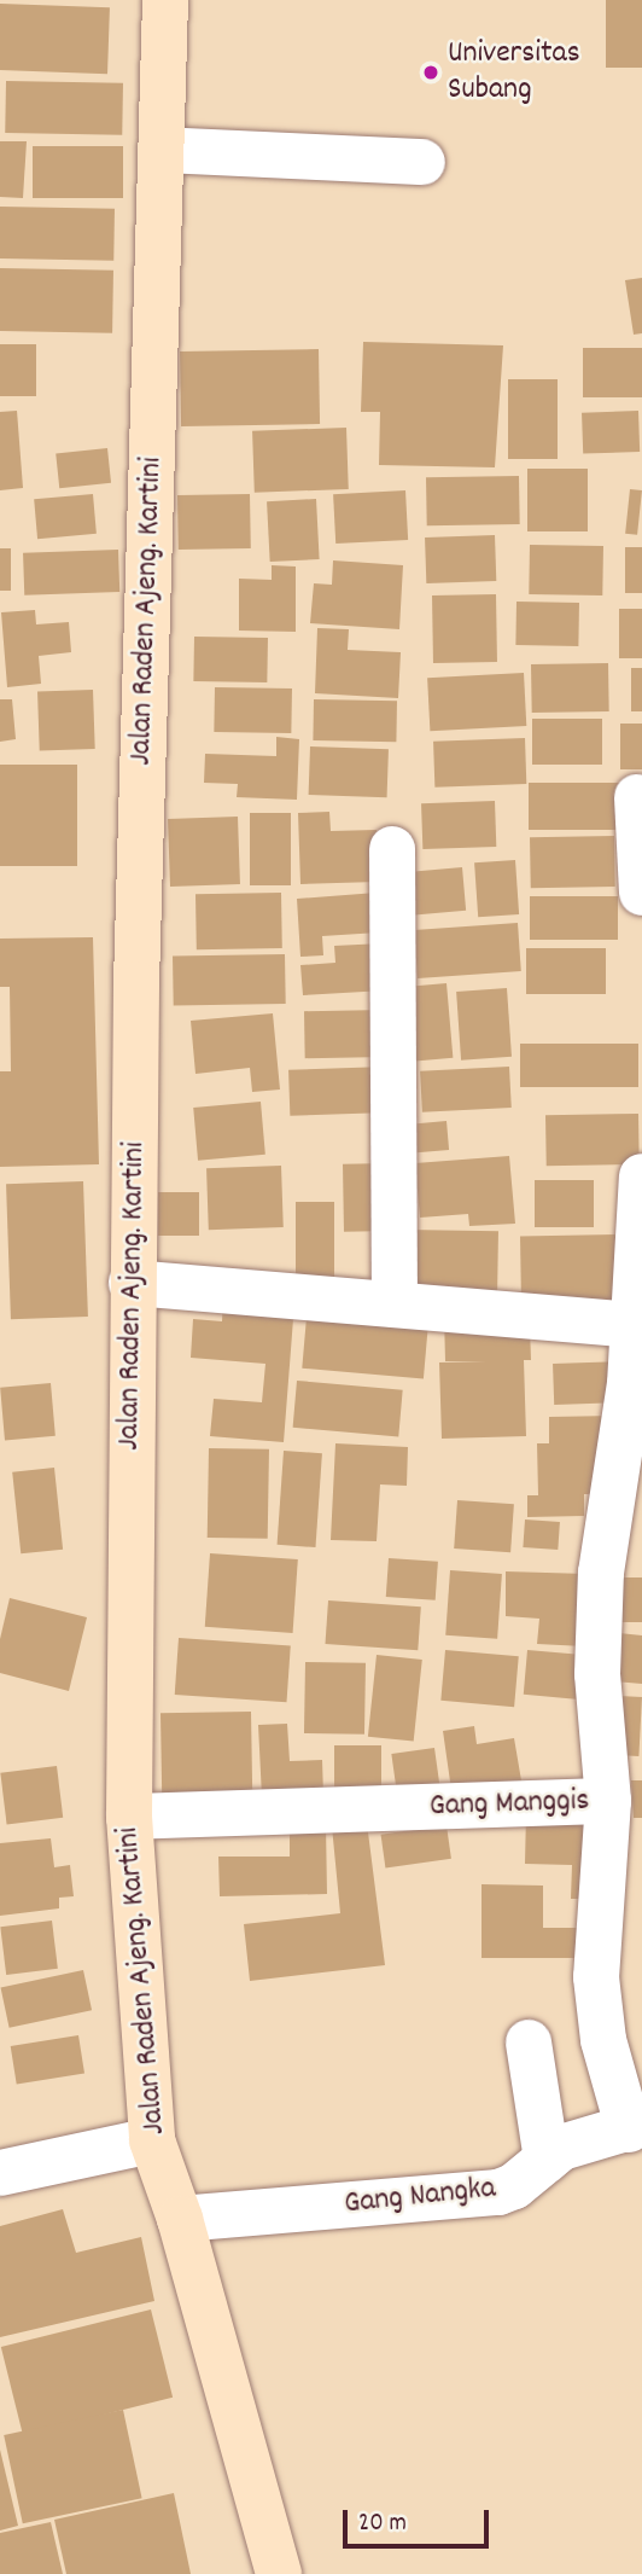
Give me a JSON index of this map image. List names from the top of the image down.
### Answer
{
  "streets": {
    "main road": ["Jalan Raden Ajeng. Kartini"],
    "street": ["Gang Manggis", "Gang Nangka"]
  },
  "crossings": [
    ["Jalan Raden Ajeng. Kartini", "Gang Manggis"],
    ["Jalan Raden Ajeng. Kartini", "Gang Nangka"],
    ["Gang Manggis", "Gang Nangka"]
  ],
  "places": ["Universitas Subang"],
  "scale_bar": "20 m"
}
